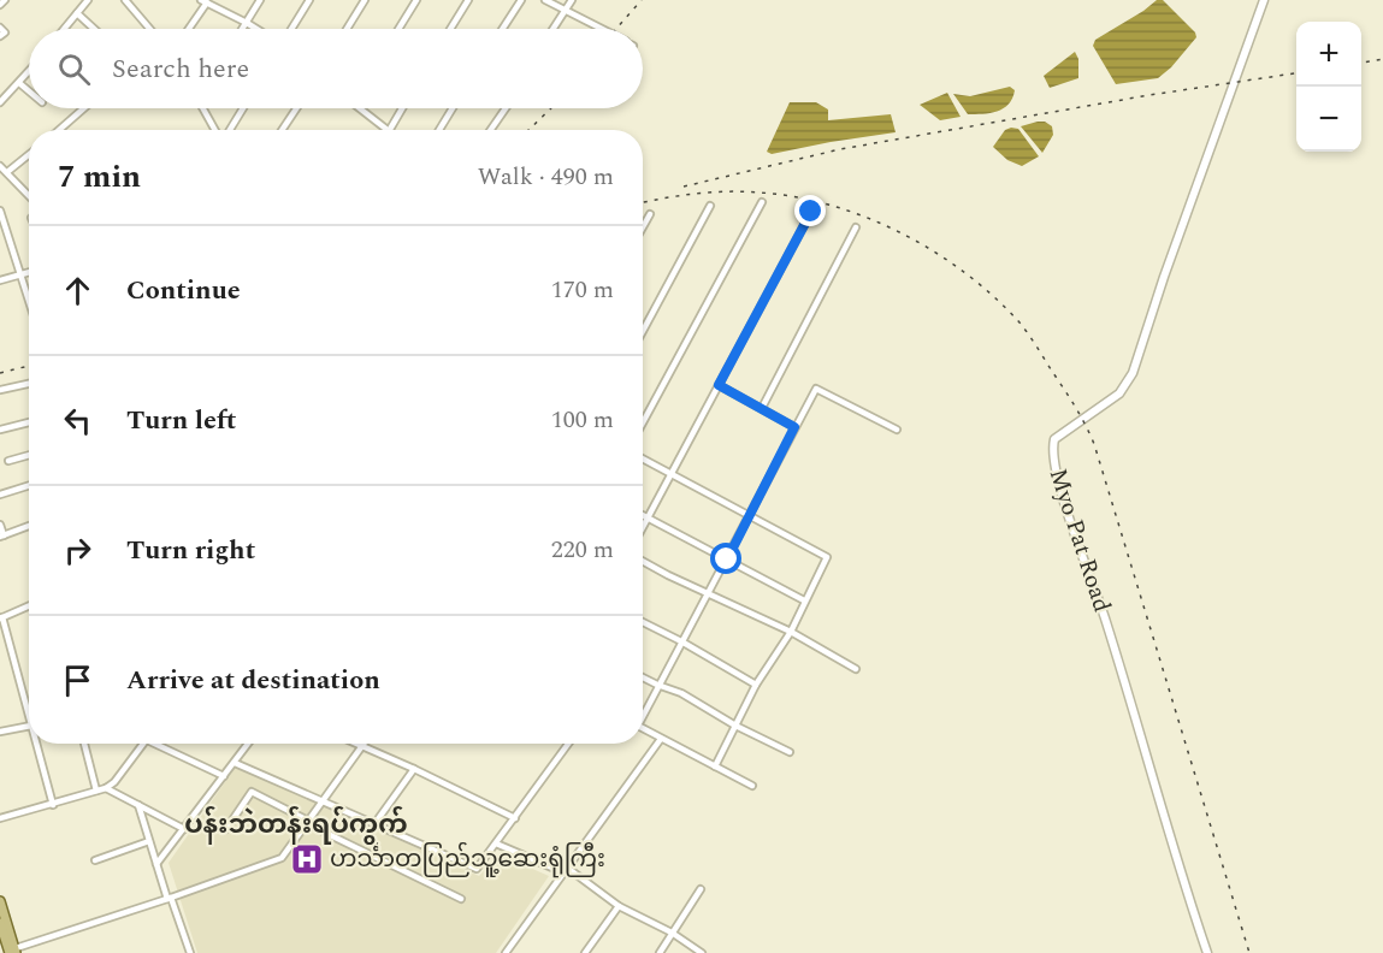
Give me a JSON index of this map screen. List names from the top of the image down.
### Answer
{
  "streets": {
    "main road": ["Myo Pat Road"]
  },
  "districts": ["ပန်းဘဲတန်းရပ်ကွက်"],
  "places": {
    "hospital": ["ဟင်္သာတပြည်သူ့ဆေးရုံကြီး"]
  },
  "page": {
    "map_buttons": ["+", "−"],
    "search": "Search here",
    "heading": ["7 min", "Walk · 490 m"],
    "list": [
      ["Continue", "170 m"],
      ["Turn left", "100 m"],
      ["Turn right", "220 m"],
      "Arrive at destination"
    ]
  }
}
